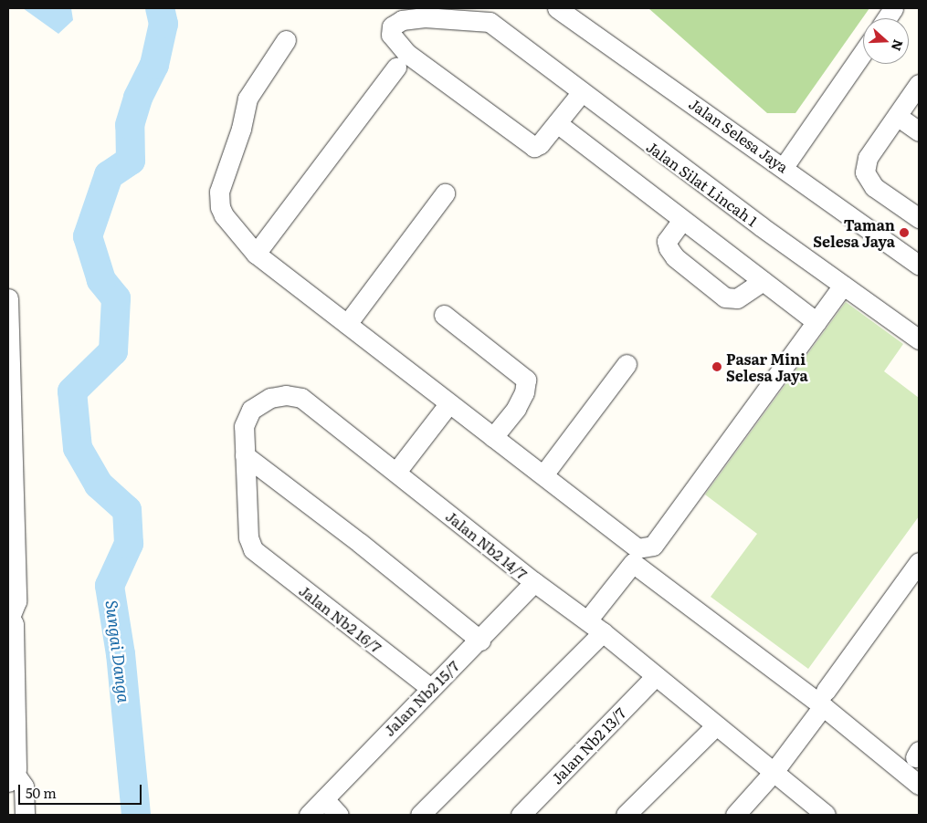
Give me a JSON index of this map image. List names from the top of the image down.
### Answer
{
  "streets": {
    "street": [
      "Jalan Selesa Jaya",
      "Jalan Silat Lincah 1",
      "Jalan Nb2 14/7",
      "Jalan Nb2 16/7",
      "Jalan Nb2 15/7",
      "Jalan Nb2 13/7"
    ]
  },
  "crossings": [
    ["Jalan Nb2 14/7", "Jalan Nb2 16/7"],
    ["Jalan Nb2 14/7", "Jalan Nb2 15/7"],
    ["Jalan Nb2 14/7", "Jalan Nb2 13/7"],
    ["Jalan Nb2 16/7", "Jalan Nb2 15/7"]
  ],
  "water": ["Sungai Danga"],
  "places": ["Taman Selesa Jaya", "Pasar Mini Selesa Jaya"],
  "scale_bar": "50 m",
  "north": "right"
}
